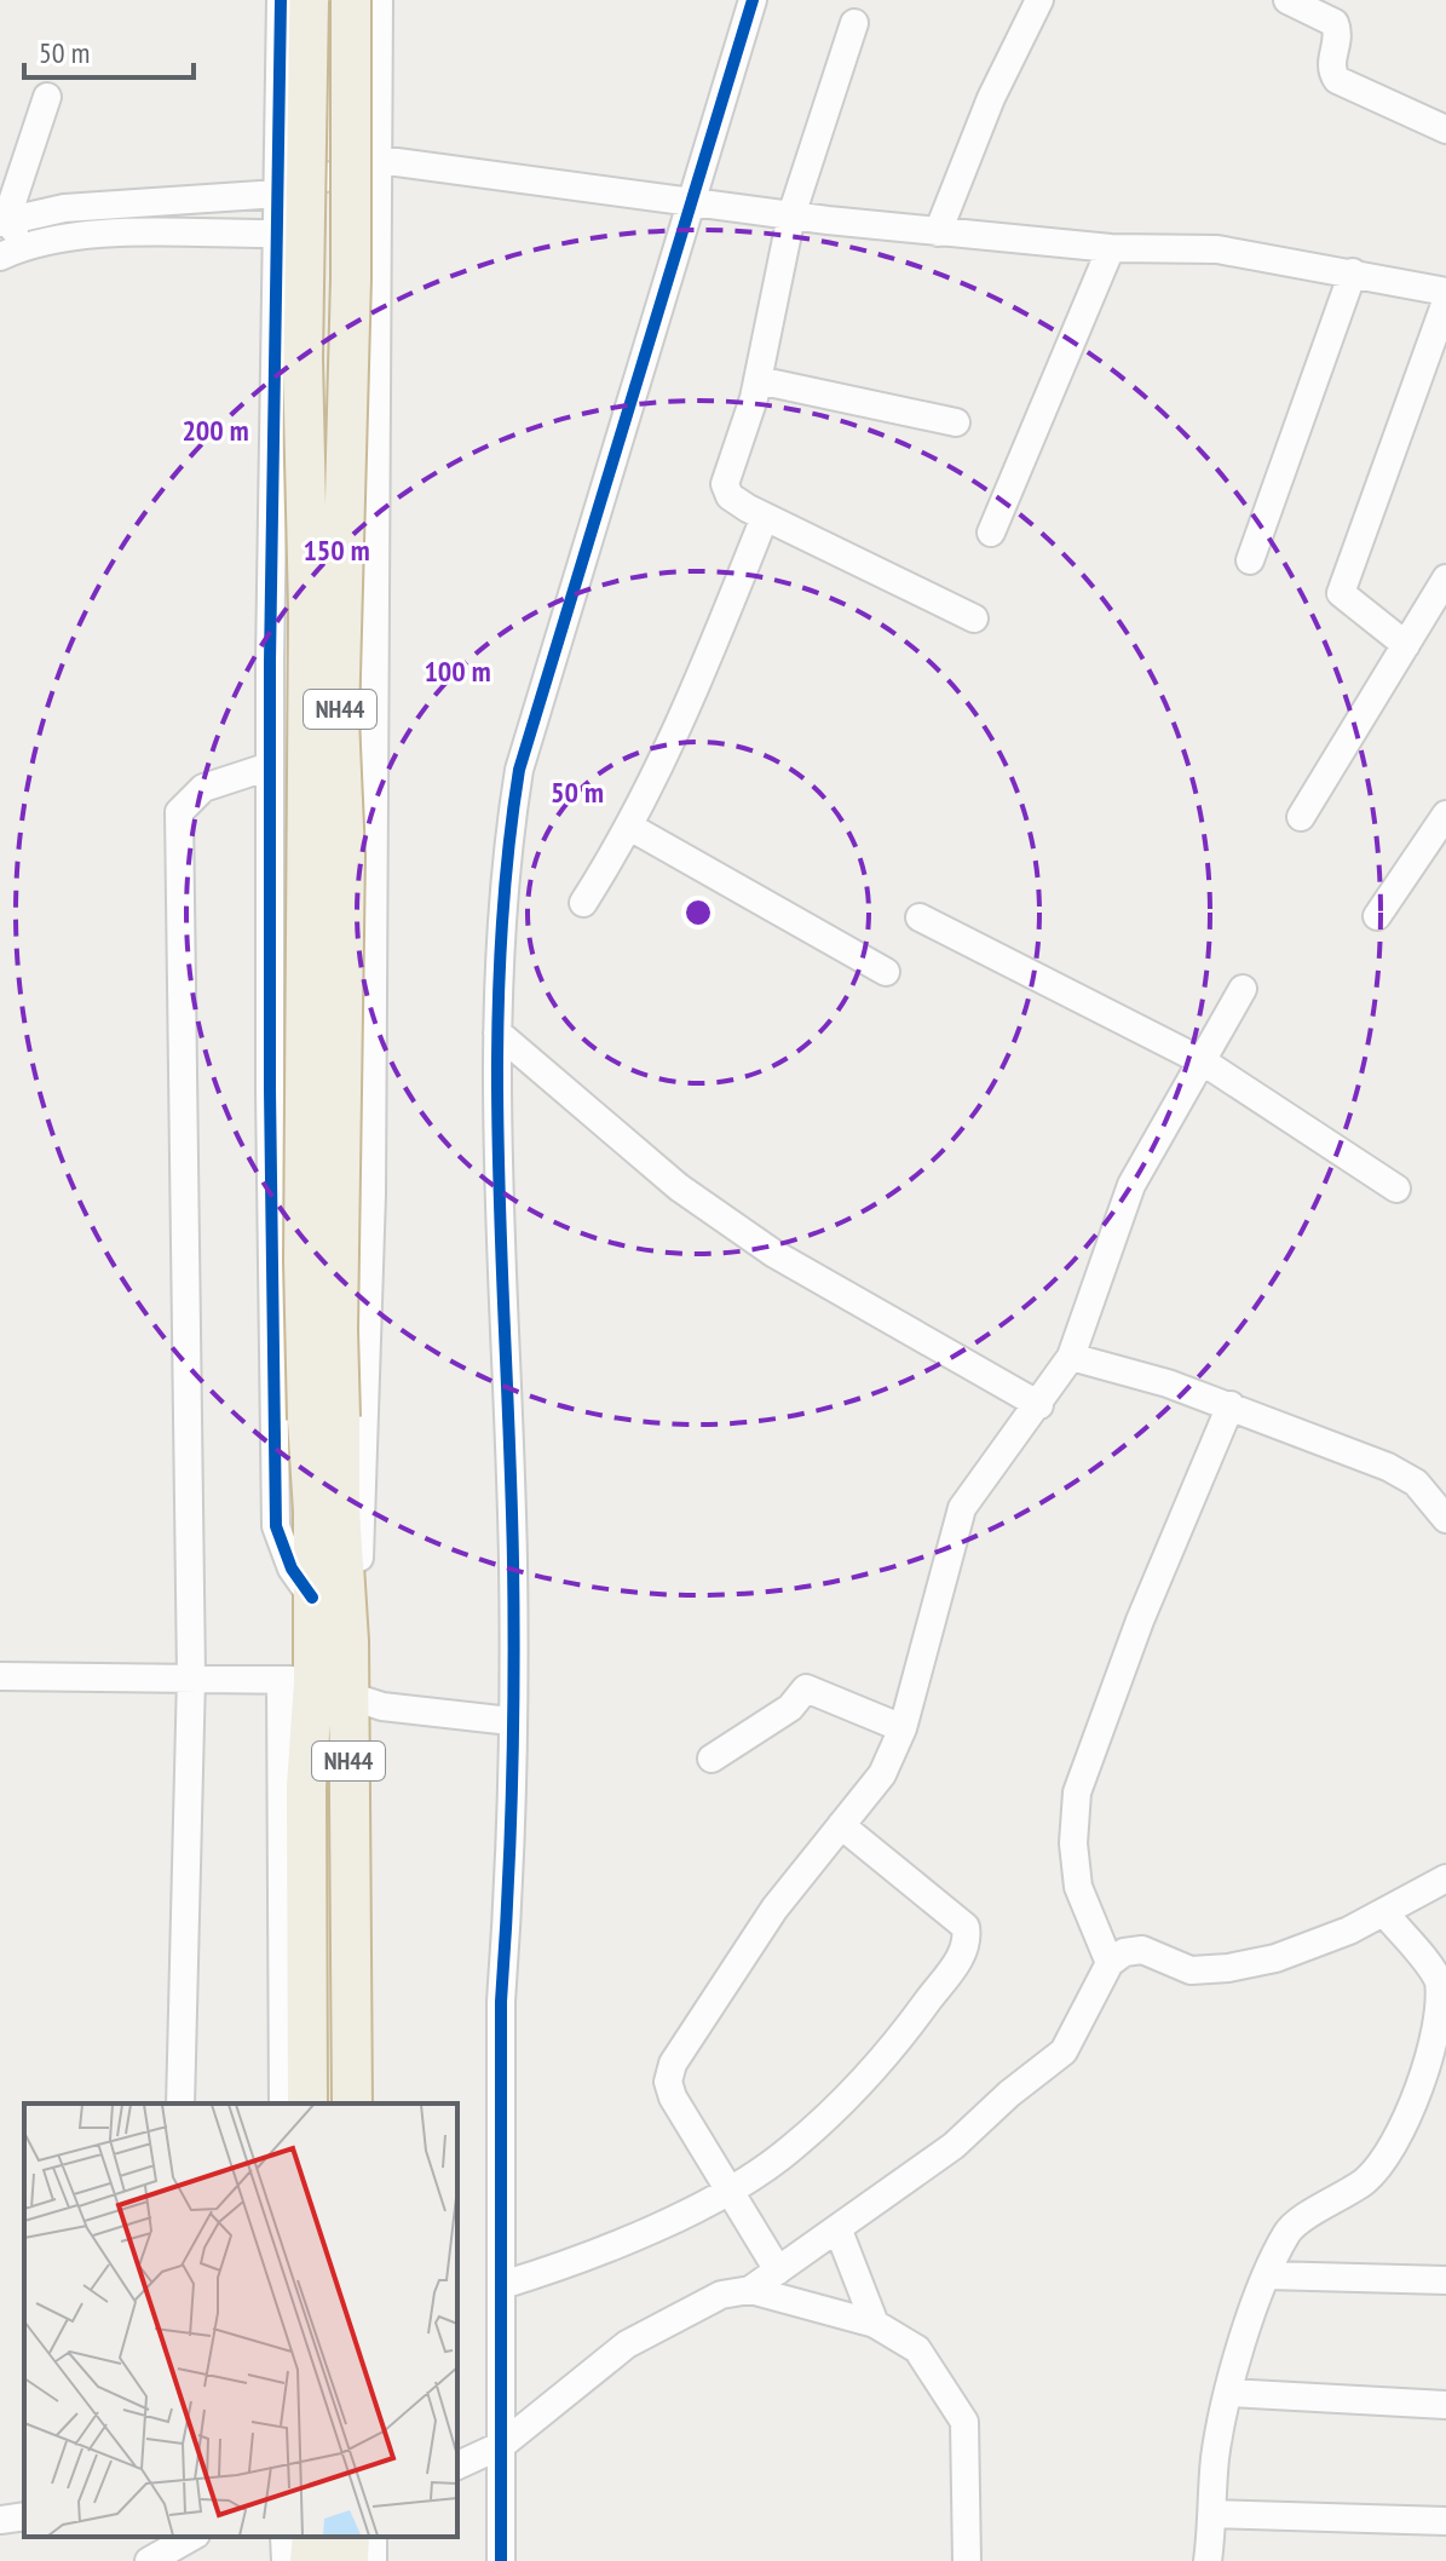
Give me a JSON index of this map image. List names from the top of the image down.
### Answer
{
  "streets": {
    "highway": ["NH44"]
  },
  "scale_bar": "50 m",
  "rings": [
    "200 m",
    "150 m",
    "100 m",
    "50 m"
  ]
}
